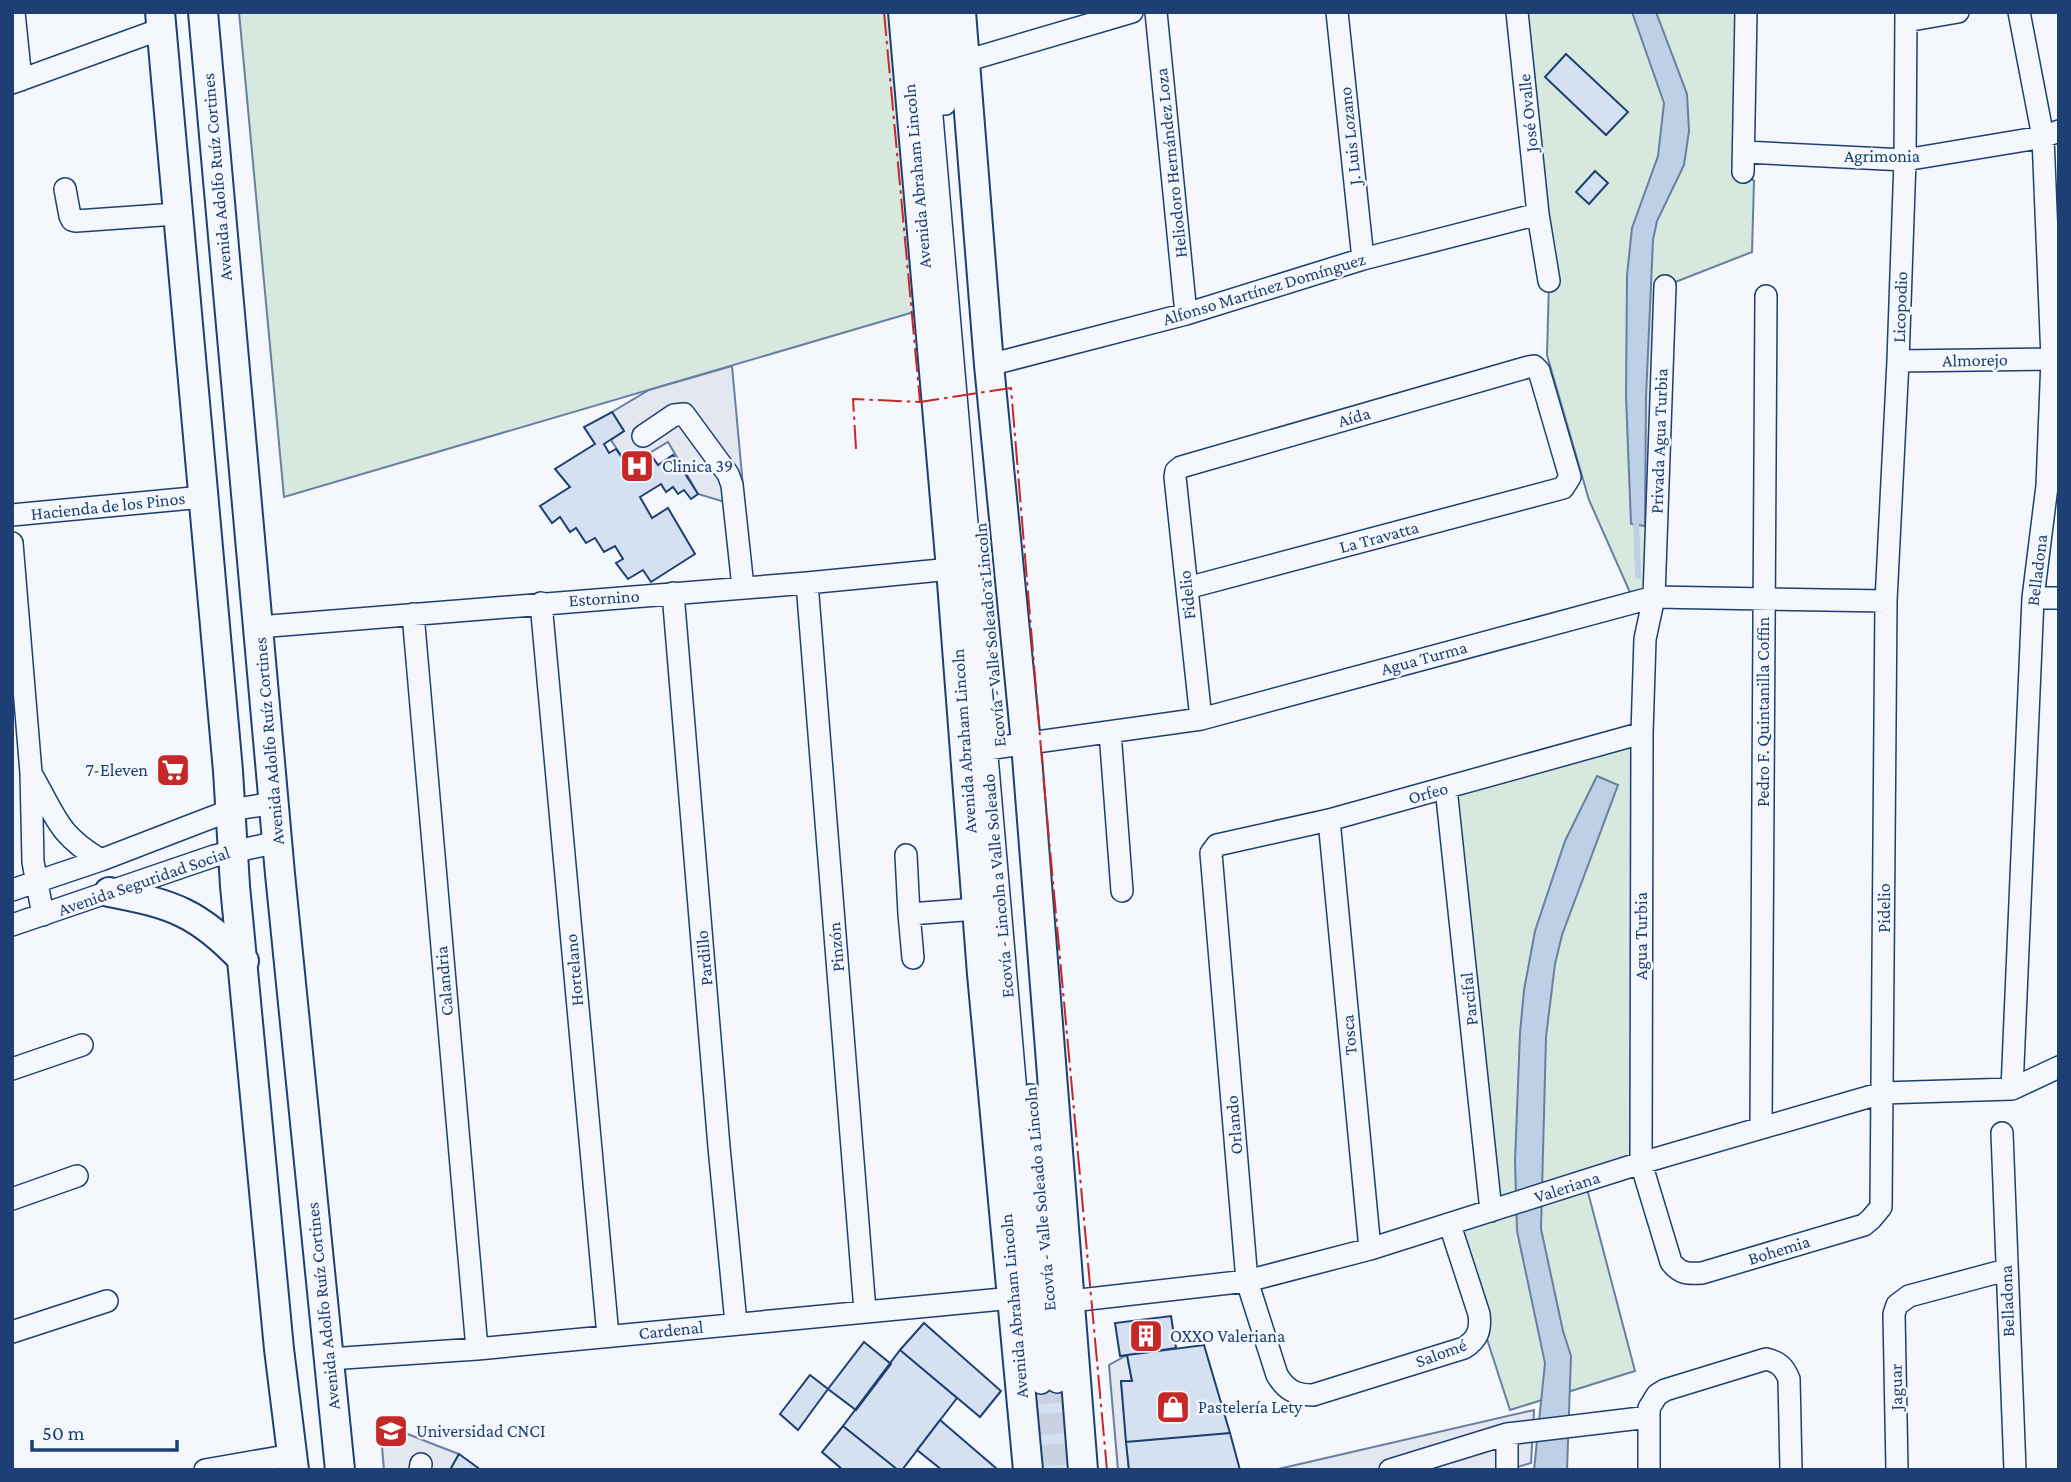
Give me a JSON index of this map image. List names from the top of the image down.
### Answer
{
  "streets": {
    "main road": ["Avenida Abraham Lincoln", "Avenida Adolfo Ruíz Cortines"],
    "street": [
      "José Ovalle",
      "J. Luis Lozano",
      "Agrimonia",
      "Heliodoro Hernández Loza",
      "Alfonso Martínez Domínguez",
      "Licopodio",
      "Almorejo",
      "Aída",
      "Privada Agua Turbia",
      "Hacienda de los Pinos",
      "La Travatta",
      "Belladona",
      "Fidelio",
      "Estornino",
      "Ecovía - Valle Soleado a Lincoln",
      "Agua Turma",
      "Pedro F. Quintanilla Coffin",
      "Orfeo",
      "Avenida Seguridad Social",
      "Ecovía - Lincoln a Valle Soleado",
      "Pidelio",
      "Agua Turbia",
      "Pinzón",
      "Pardillo",
      "Hortelano",
      "Calandria",
      "Parcifal",
      "Tosca",
      "Orlando",
      "Valeriana",
      "Bohemia",
      "Cardenal",
      "Salomé",
      "Jaguar"
    ]
  },
  "crossings": [
    ["José Ovalle", "Alfonso Martínez Domínguez"],
    ["J. Luis Lozano", "Alfonso Martínez Domínguez"],
    ["Agrimonia", "Licopodio"],
    ["Agrimonia", "Belladona"],
    ["Heliodoro Hernández Loza", "Alfonso Martínez Domínguez"],
    ["Avenida Abraham Lincoln", "Estornino"],
    ["Avenida Abraham Lincoln", "Ecovía - Valle Soleado a Lincoln"],
    ["Avenida Abraham Lincoln", "Agua Turma"],
    ["Avenida Abraham Lincoln", "Ecovía - Lincoln a Valle Soleado"],
    ["Avenida Abraham Lincoln", "Cardenal"],
    ["Avenida Adolfo Ruíz Cortines", "Estornino"],
    ["Avenida Adolfo Ruíz Cortines", "Avenida Seguridad Social"],
    ["Avenida Adolfo Ruíz Cortines", "Cardenal"],
    ["Licopodio", "Almorejo"],
    ["Licopodio", "Agua Turma"],
    ["Licopodio", "Pidelio"],
    ["Almorejo", "Belladona"],
    ["Aída", "La Travatta"],
    ["Aída", "Fidelio"],
    ["Privada Agua Turbia", "Agua Turma"],
    ["Privada Agua Turbia", "Agua Turbia"],
    ["La Travatta", "Fidelio"],
    ["Belladona", "Valeriana"],
    ["Belladona", "Jaguar"],
    ["Fidelio", "Agua Turma"],
    ["Estornino", "Pinzón"],
    ["Estornino", "Pardillo"],
    ["Estornino", "Hortelano"],
    ["Estornino", "Calandria"],
    ["Ecovía - Valle Soleado a Lincoln", "Agua Turma"],
    ["Ecovía - Valle Soleado a Lincoln", "Ecovía - Lincoln a Valle Soleado"],
    ["Agua Turma", "Pedro F. Quintanilla Coffin"],
    ["Agua Turma", "Ecovía - Lincoln a Valle Soleado"],
    ["Agua Turma", "Pidelio"],
    ["Agua Turma", "Agua Turbia"],
    ["Pedro F. Quintanilla Coffin", "Valeriana"],
    ["Orfeo", "Agua Turbia"],
    ["Orfeo", "Parcifal"],
    ["Orfeo", "Tosca"],
    ["Orfeo", "Orlando"],
    ["Pidelio", "Valeriana"],
    ["Pidelio", "Bohemia"],
    ["Agua Turbia", "Valeriana"],
    ["Agua Turbia", "Bohemia"],
    ["Pinzón", "Cardenal"],
    ["Pardillo", "Cardenal"],
    ["Hortelano", "Cardenal"],
    ["Calandria", "Cardenal"],
    ["Parcifal", "Valeriana"],
    ["Tosca", "Valeriana"],
    ["Orlando", "Valeriana"],
    ["Orlando", "Salomé"],
    ["Valeriana", "Salomé"]
  ],
  "places": {
    "hospital": ["Clinica 39"],
    "supermarket": ["7-Eleven"],
    "building": ["OXXO Valeriana"],
    "shop": ["Pastelería Lety"],
    "school or university": ["Universidad CNCI"]
  },
  "scale_bar": "50 m"
}
